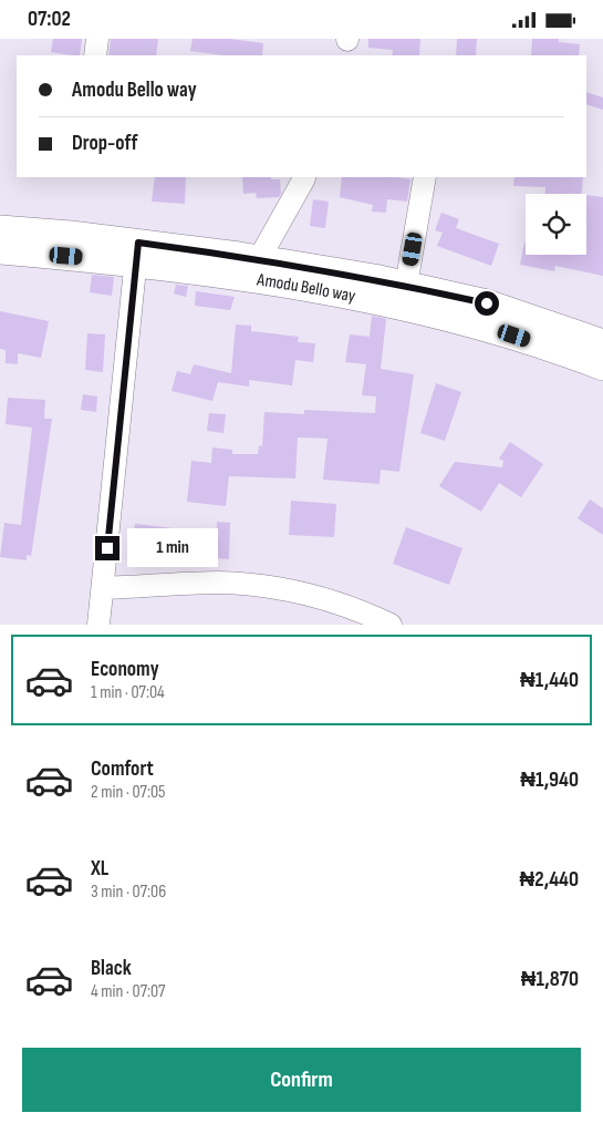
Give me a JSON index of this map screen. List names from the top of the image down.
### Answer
{
  "streets": {
    "main road": ["Amodu Bello way"]
  },
  "page": {
    "status": "07:02",
    "banner": ["Amodu Bello way", "Drop-off"],
    "bubble": "1 min",
    "list": [
      {
        "name": "Economy",
        "note": "1 min · 07:04",
        "value": "₦1,440"
      },
      {
        "name": "Comfort",
        "note": "2 min · 07:05",
        "value": "₦1,940"
      },
      {
        "name": "XL",
        "note": "3 min · 07:06",
        "value": "₦2,440"
      },
      {
        "name": "Black",
        "note": "4 min · 07:07",
        "value": "₦1,870"
      }
    ],
    "buttons": "Confirm"
  }
}
